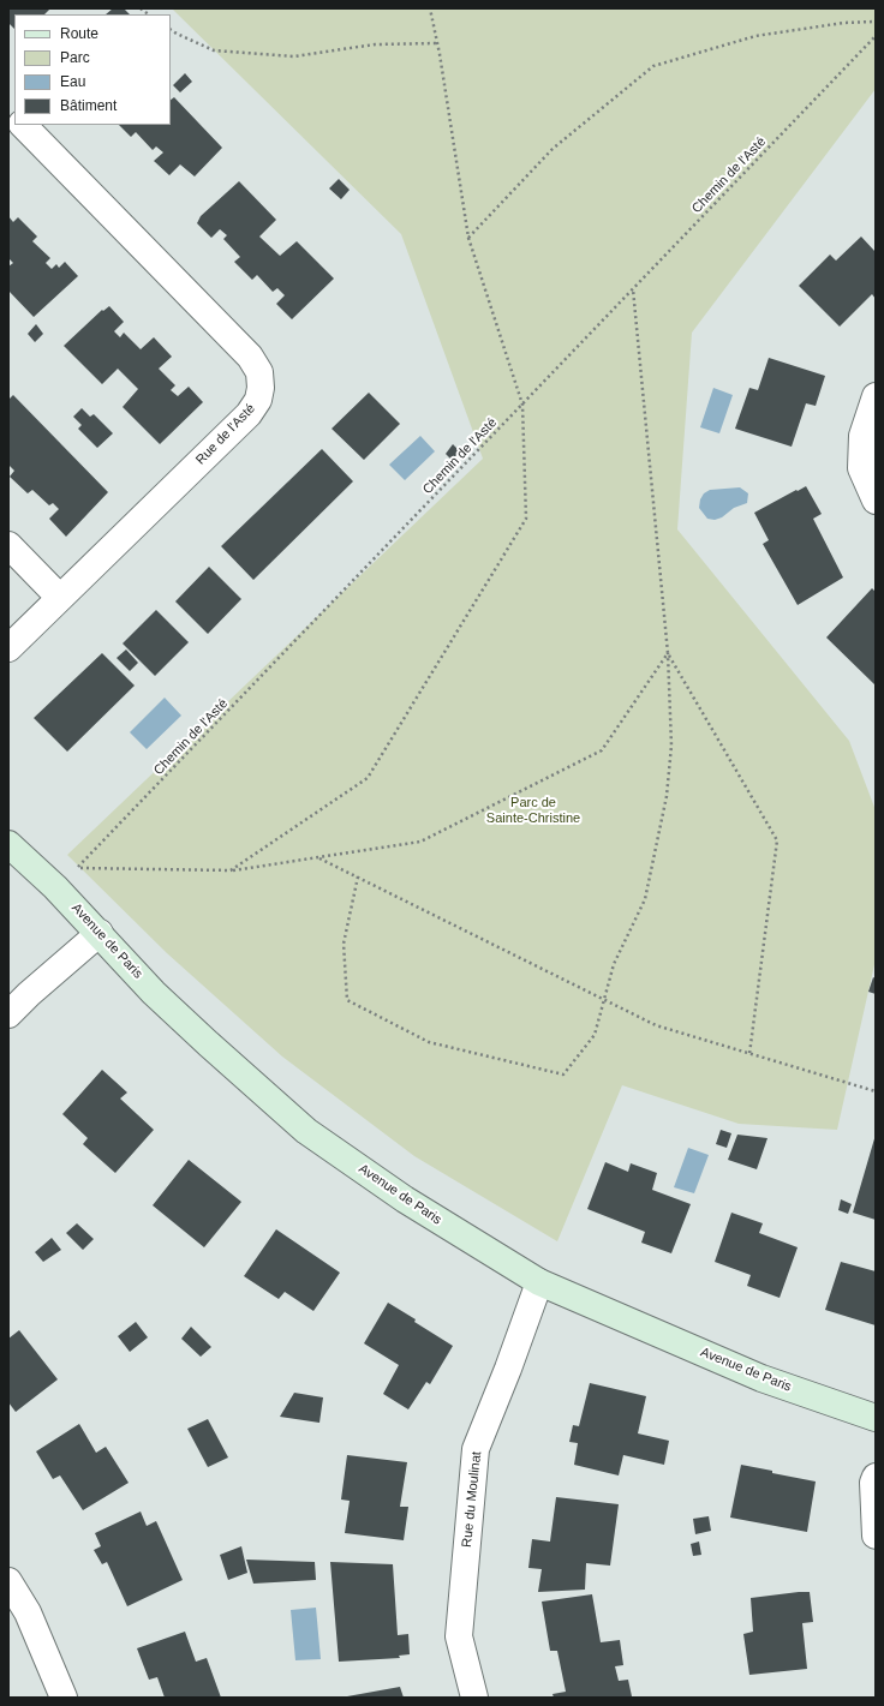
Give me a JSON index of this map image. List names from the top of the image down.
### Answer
{
  "streets": {
    "street": ["Rue de l'Asté", "Avenue de Paris", "Rue du Moulinat"],
    "path": ["Chemin de l'Asté"]
  },
  "crossings": [
    ["Avenue de Paris", "Rue du Moulinat"]
  ],
  "parks": ["Parc de Sainte-Christine"],
  "legend": [
    "Route",
    "Parc",
    "Eau",
    "Bâtiment"
  ]
}
